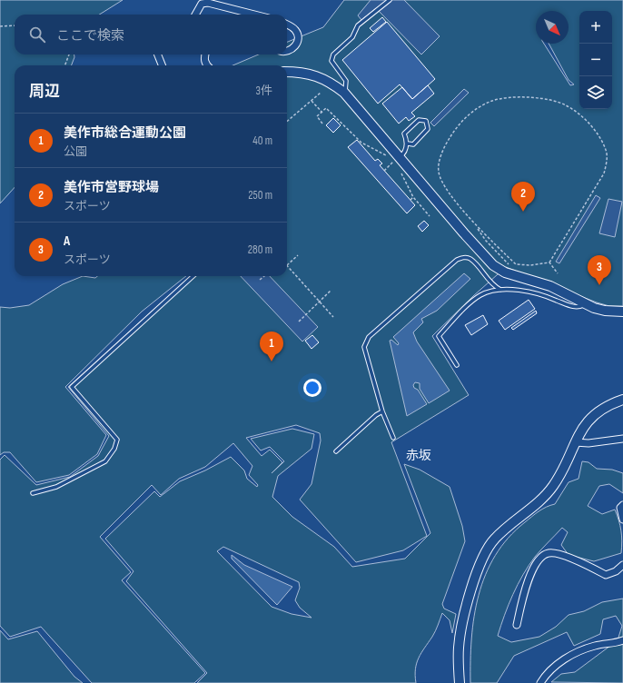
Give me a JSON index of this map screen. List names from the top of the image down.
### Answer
{
  "districts": ["赤坂"],
  "north": "bottom right",
  "page": {
    "map_buttons": ["+", "−"],
    "search": "ここで検索",
    "heading": ["周辺", "3件"],
    "list": [
      {
        "mark": "1",
        "name": "美作市総合運動公園",
        "note": "公園",
        "value": "40 m"
      },
      {
        "mark": "2",
        "name": "美作市営野球場",
        "note": "スポーツ",
        "value": "250 m"
      },
      {
        "mark": "3",
        "name": "A",
        "note": "スポーツ",
        "value": "280 m"
      }
    ],
    "pins": ["2", "3", "1"]
  }
}
